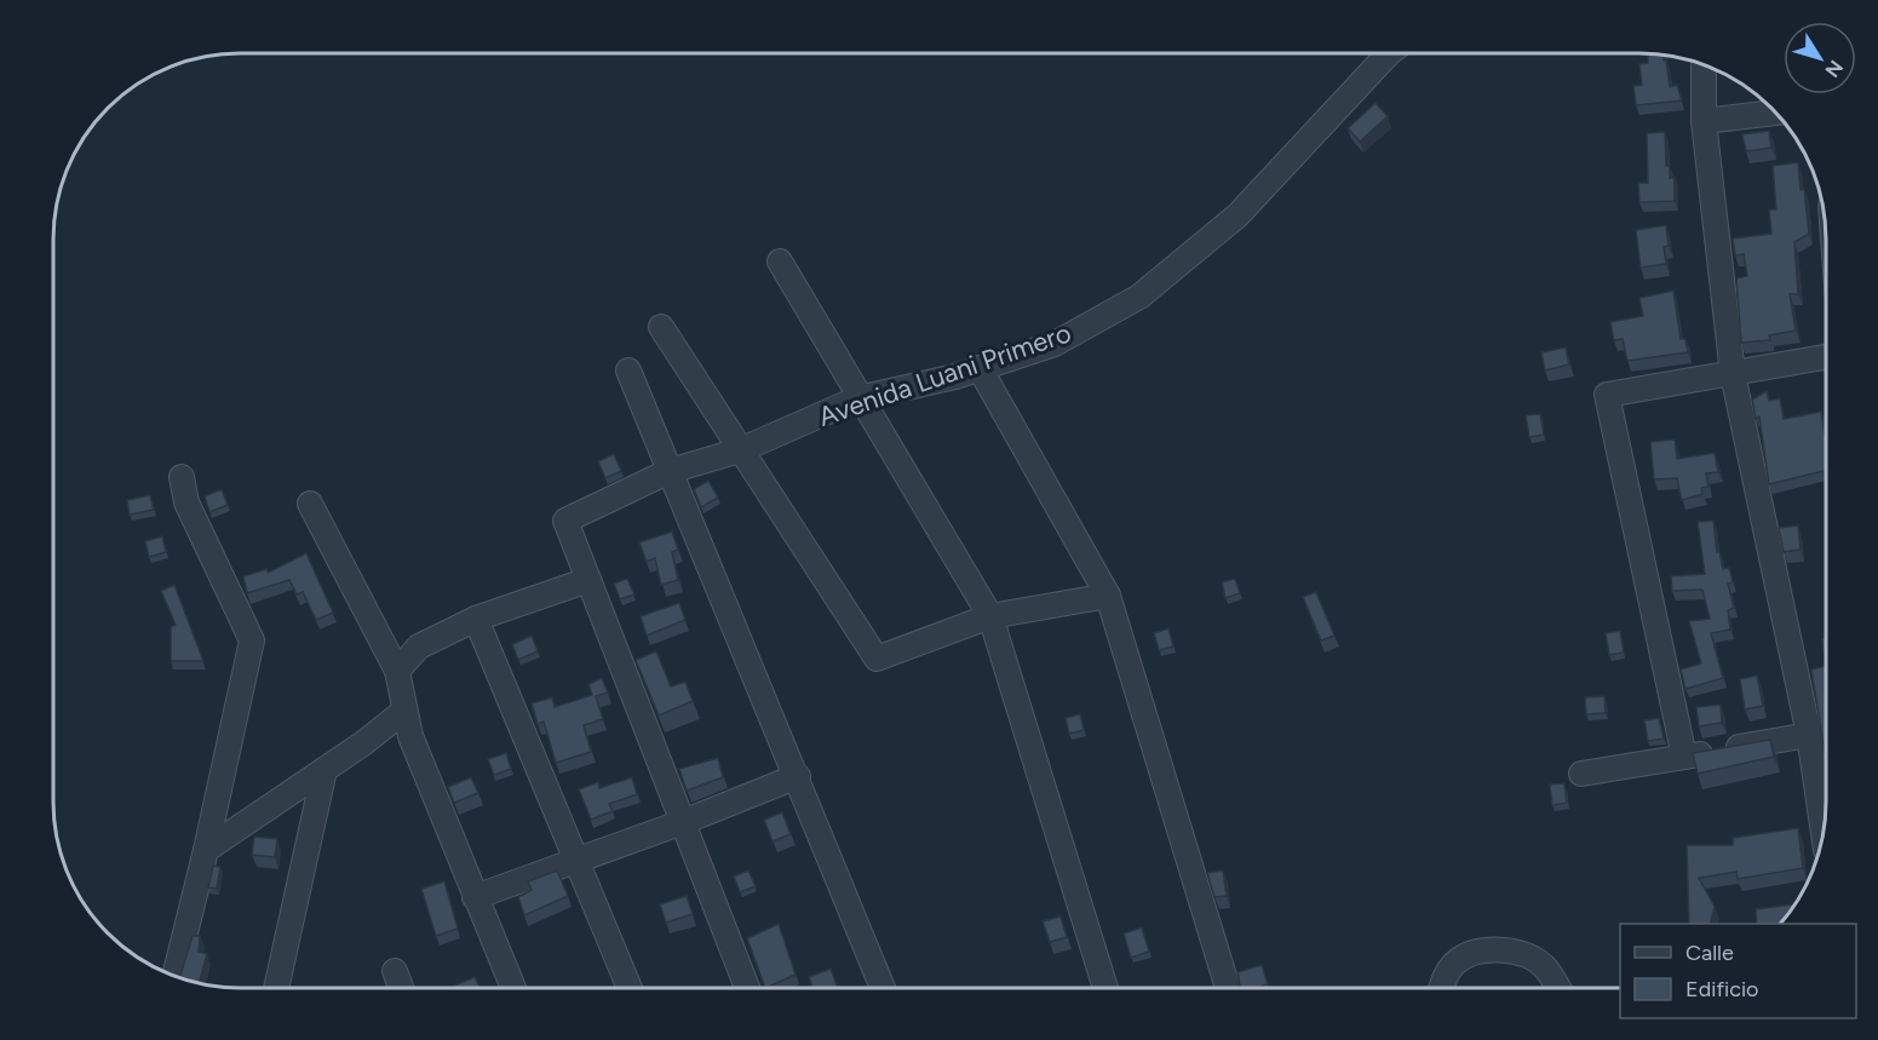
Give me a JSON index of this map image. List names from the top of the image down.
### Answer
{
  "streets": {
    "street": ["Avenida Luani Primero"]
  },
  "legend": ["Calle", "Edificio"],
  "north": "bottom right"
}
